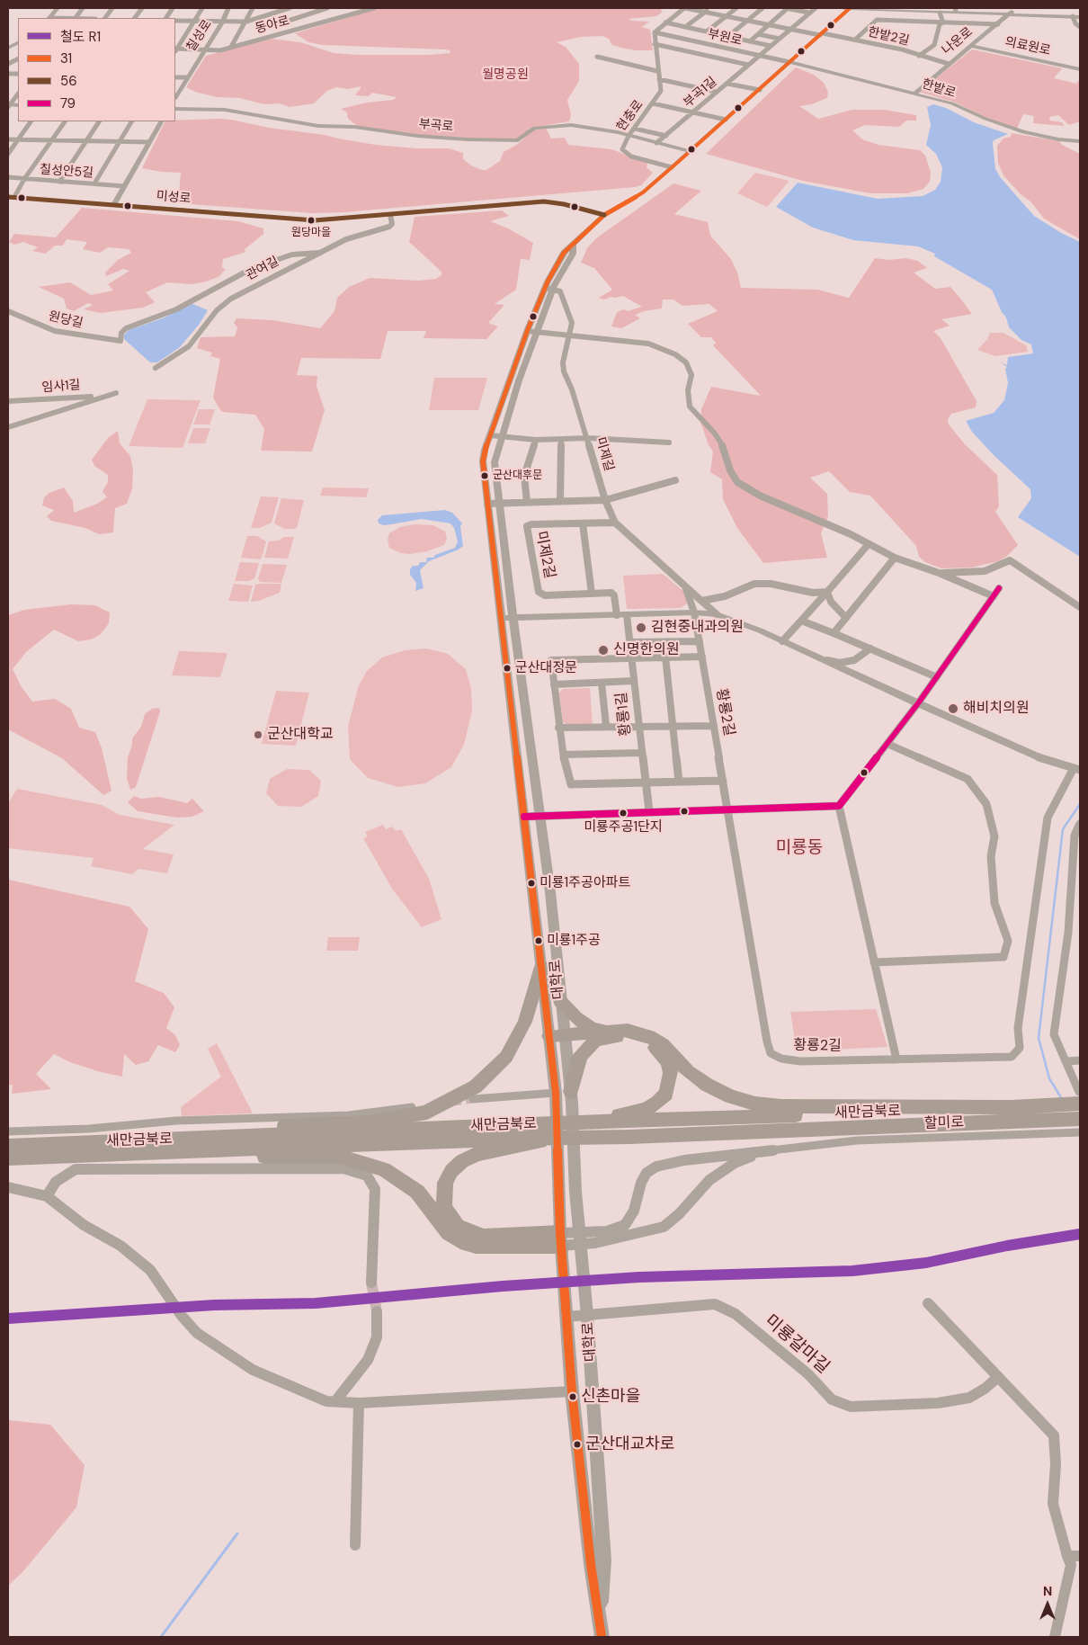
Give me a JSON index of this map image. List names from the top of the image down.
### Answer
{
  "streets": {
    "highway": ["새만금북로"],
    "street": [
      "동아로",
      "칠성로",
      "한밭2길",
      "부원로",
      "나운로",
      "의료원로",
      "한밭로",
      "부곡1길",
      "현충로",
      "부곡로",
      "칠성안5길",
      "미성로",
      "관여길",
      "원당길",
      "임사1길",
      "미제길",
      "미제2길",
      "황룡2길",
      "황룡1길",
      "대학로",
      "할미로",
      "미룡갈마길"
    ]
  },
  "crossings": [
    ["동아로", "칠성로"],
    ["한밭2길", "나운로"],
    ["한밭2길", "부곡1길"],
    ["한밭2길", "대학로"],
    ["부원로", "한밭로"],
    ["부원로", "부곡1길"],
    ["부원로", "현충로"],
    ["부원로", "대학로"],
    ["나운로", "의료원로"],
    ["나운로", "한밭로"],
    ["한밭로", "대학로"],
    ["부곡1길", "부곡로"],
    ["현충로", "부곡로"],
    ["현충로", "대학로"],
    ["부곡로", "대학로"],
    ["미성로", "관여길"],
    ["미성로", "대학로"],
    ["관여길", "원당길"],
    ["미제길", "미제2길"],
    ["미제길", "황룡2길"],
    ["미제길", "대학로"],
    ["미제2길", "황룡1길"],
    ["대학로", "할미로"],
    ["대학로", "미룡갈마길"]
  ],
  "districts": ["미룡동"],
  "parks": ["월명공원"],
  "places": [
    "원당마을",
    "군산대후문",
    "김현중내과의원",
    "신명한의원",
    "군산대정문",
    "해비치의원",
    "군산대학교",
    "미룡주공1단지",
    "미룡1주공아파트",
    "미룡1주공",
    "신촌마을",
    "군산대교차로"
  ],
  "lines": [
    "transit line 31",
    "transit line 56",
    "transit line 79",
    "rail line R1"
  ],
  "legend": [
    "철도 R1",
    "31",
    "56",
    "79"
  ],
  "north": "top"
}
